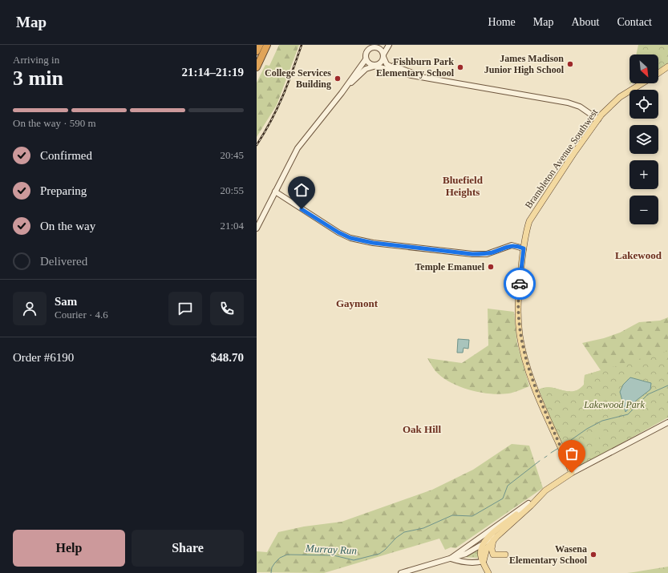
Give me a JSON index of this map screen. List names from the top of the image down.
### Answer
{
  "streets": {
    "main road": ["Brambleton Avenue Southwest"]
  },
  "districts": [
    "Bluefield Heights",
    "Lakewood",
    "Gaymont",
    "Oak Hill"
  ],
  "water": ["Murray Run"],
  "parks": ["Lakewood Park"],
  "places": [
    "James Madison Junior High School",
    "Fishburn Park Elementary School",
    "College Services Building",
    "Temple Emanuel",
    "Wasena Elementary School"
  ],
  "north": "bottom right",
  "page": {
    "header": "Map",
    "nav": [
      "Home",
      "Map",
      "About",
      "Contact"
    ],
    "heading": ["3 min", "Arriving in", "21:14–21:19"],
    "panel": [
      "Sam",
      "Courier · 4.6",
      "Order #6190",
      "$48.70"
    ],
    "map_buttons": ["+", "−"],
    "bar": "On the way · 590 m",
    "list": [
      ["Confirmed", "20:45"],
      ["Preparing", "20:55"],
      ["On the way", "21:04"],
      "Delivered"
    ],
    "buttons": ["Help", "Share"]
  }
}
